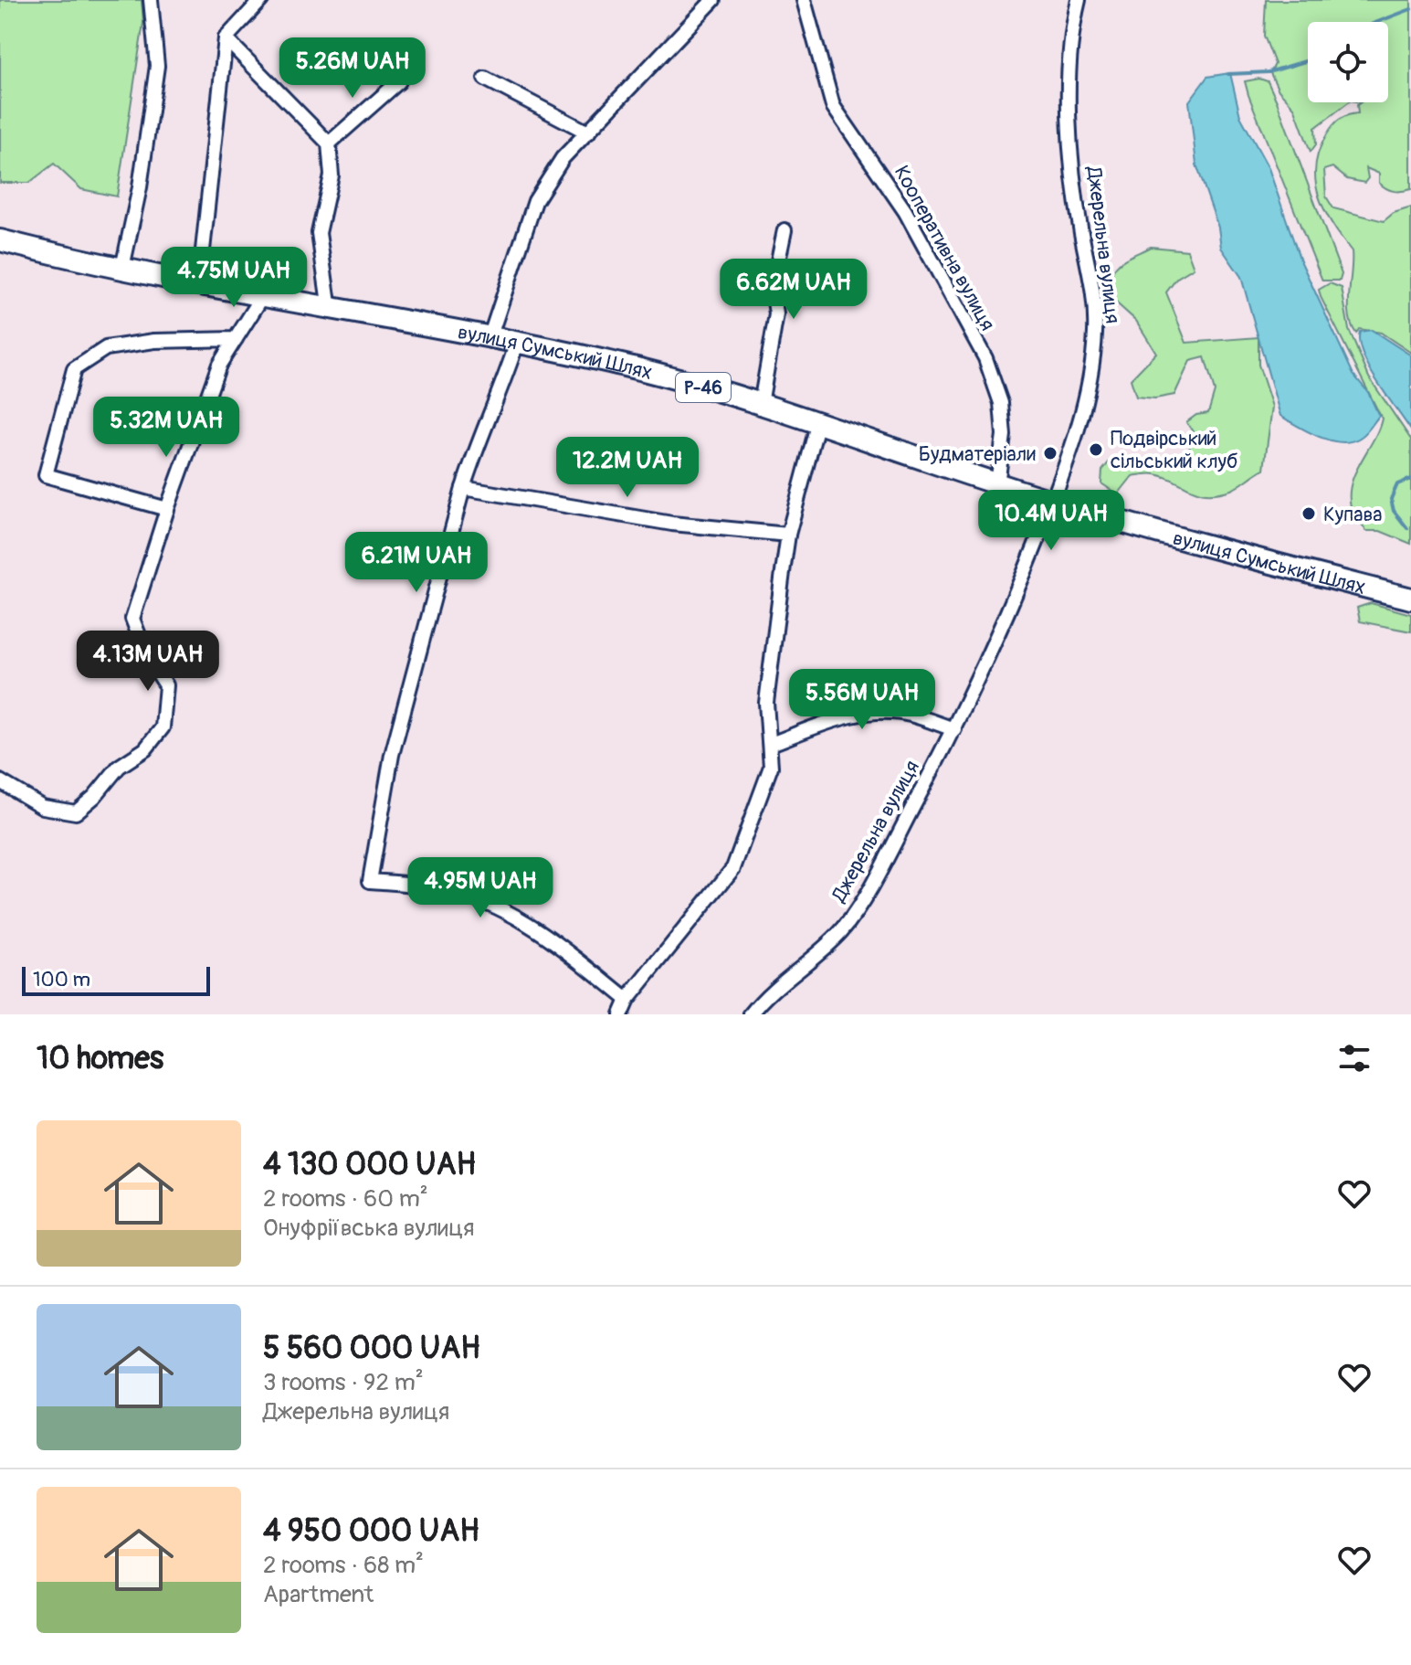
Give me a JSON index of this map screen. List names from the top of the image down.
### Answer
{
  "streets": {
    "main road": ["вулиця Сумський Шлях", "Р-46"],
    "street": ["Джерельна вулиця", "Кооперативна вулиця"]
  },
  "crossings": [
    ["Джерельна вулиця", "вулиця Сумський Шлях"],
    ["Кооперативна вулиця", "вулиця Сумський Шлях"]
  ],
  "places": ["Подвірський сільський клуб", "Будматеріали", "Купава"],
  "scale_bar": "100 m",
  "page": {
    "price": [
      "5.26M UAH",
      "4.75M UAH",
      "6.62M UAH",
      "5.32M UAH",
      "12.2M UAH",
      "10.4M UAH",
      "6.21M UAH",
      "4.13M UAH",
      "5.56M UAH",
      "4.95M UAH"
    ],
    "scale": "100 m",
    "heading": "10 homes",
    "list": [
      {
        "name": "4 130 000 UAH",
        "note": "2 rooms · 60 m² · Онуфріївська вулиця"
      },
      {
        "name": "5 560 000 UAH",
        "note": "3 rooms · 92 m² · Джерельна вулиця"
      },
      {
        "name": "4 950 000 UAH",
        "note": "2 rooms · 68 m² · Apartment"
      }
    ]
  }
}
